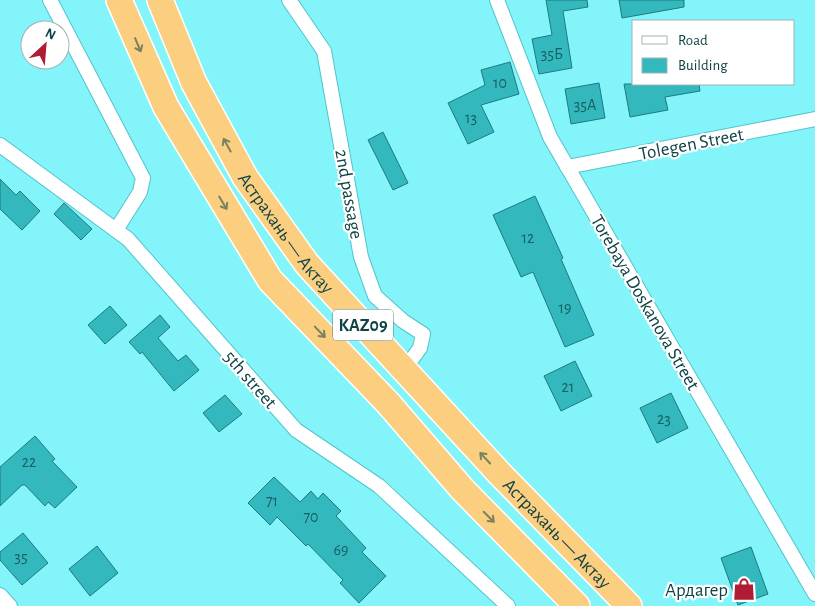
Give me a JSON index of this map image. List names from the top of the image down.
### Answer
{
  "streets": {
    "highway": ["Астрахань — Актау", "KAZ09"],
    "street": [
      "Tolegen Street",
      "2nd passage",
      "Torebaya Doskanova Street",
      "5th street"
    ]
  },
  "crossings": [
    ["Tolegen Street", "Torebaya Doskanova Street"],
    ["2nd passage", "Астрахань — Актау"]
  ],
  "places": {
    "shop": ["Ардагер"]
  },
  "house_numbers": [
    "35Б",
    "10",
    "35А",
    "13",
    "12",
    "19",
    "21",
    "23",
    "22",
    "71",
    "70",
    "69",
    "35"
  ],
  "legend": ["Road", "Building"],
  "north": "top right"
}
